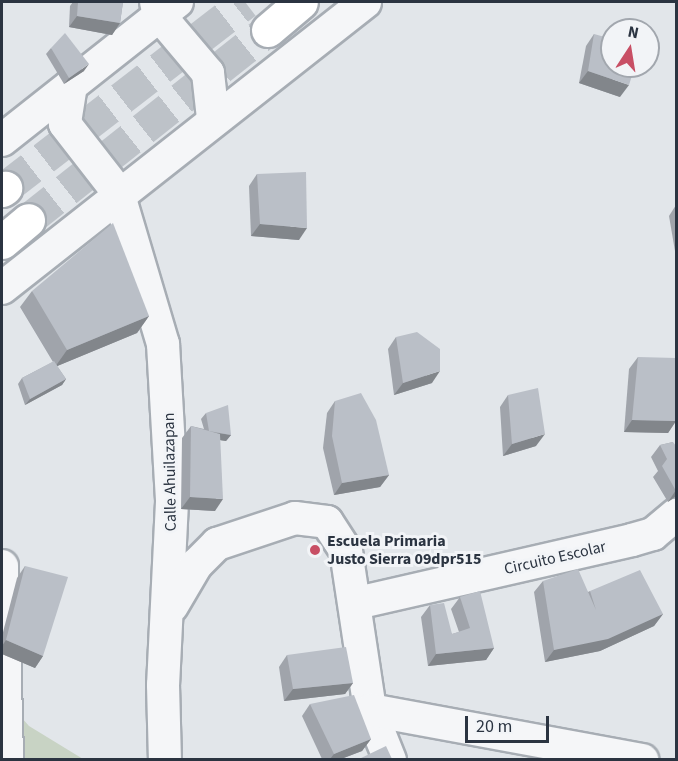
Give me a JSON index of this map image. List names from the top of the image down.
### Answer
{
  "streets": {
    "street": ["Calle Ahuilazapan", "Circuito Escolar"]
  },
  "places": ["Escuela Primaria Justo Sierra 09dpr515"],
  "scale_bar": "20 m",
  "north": "top"
}
